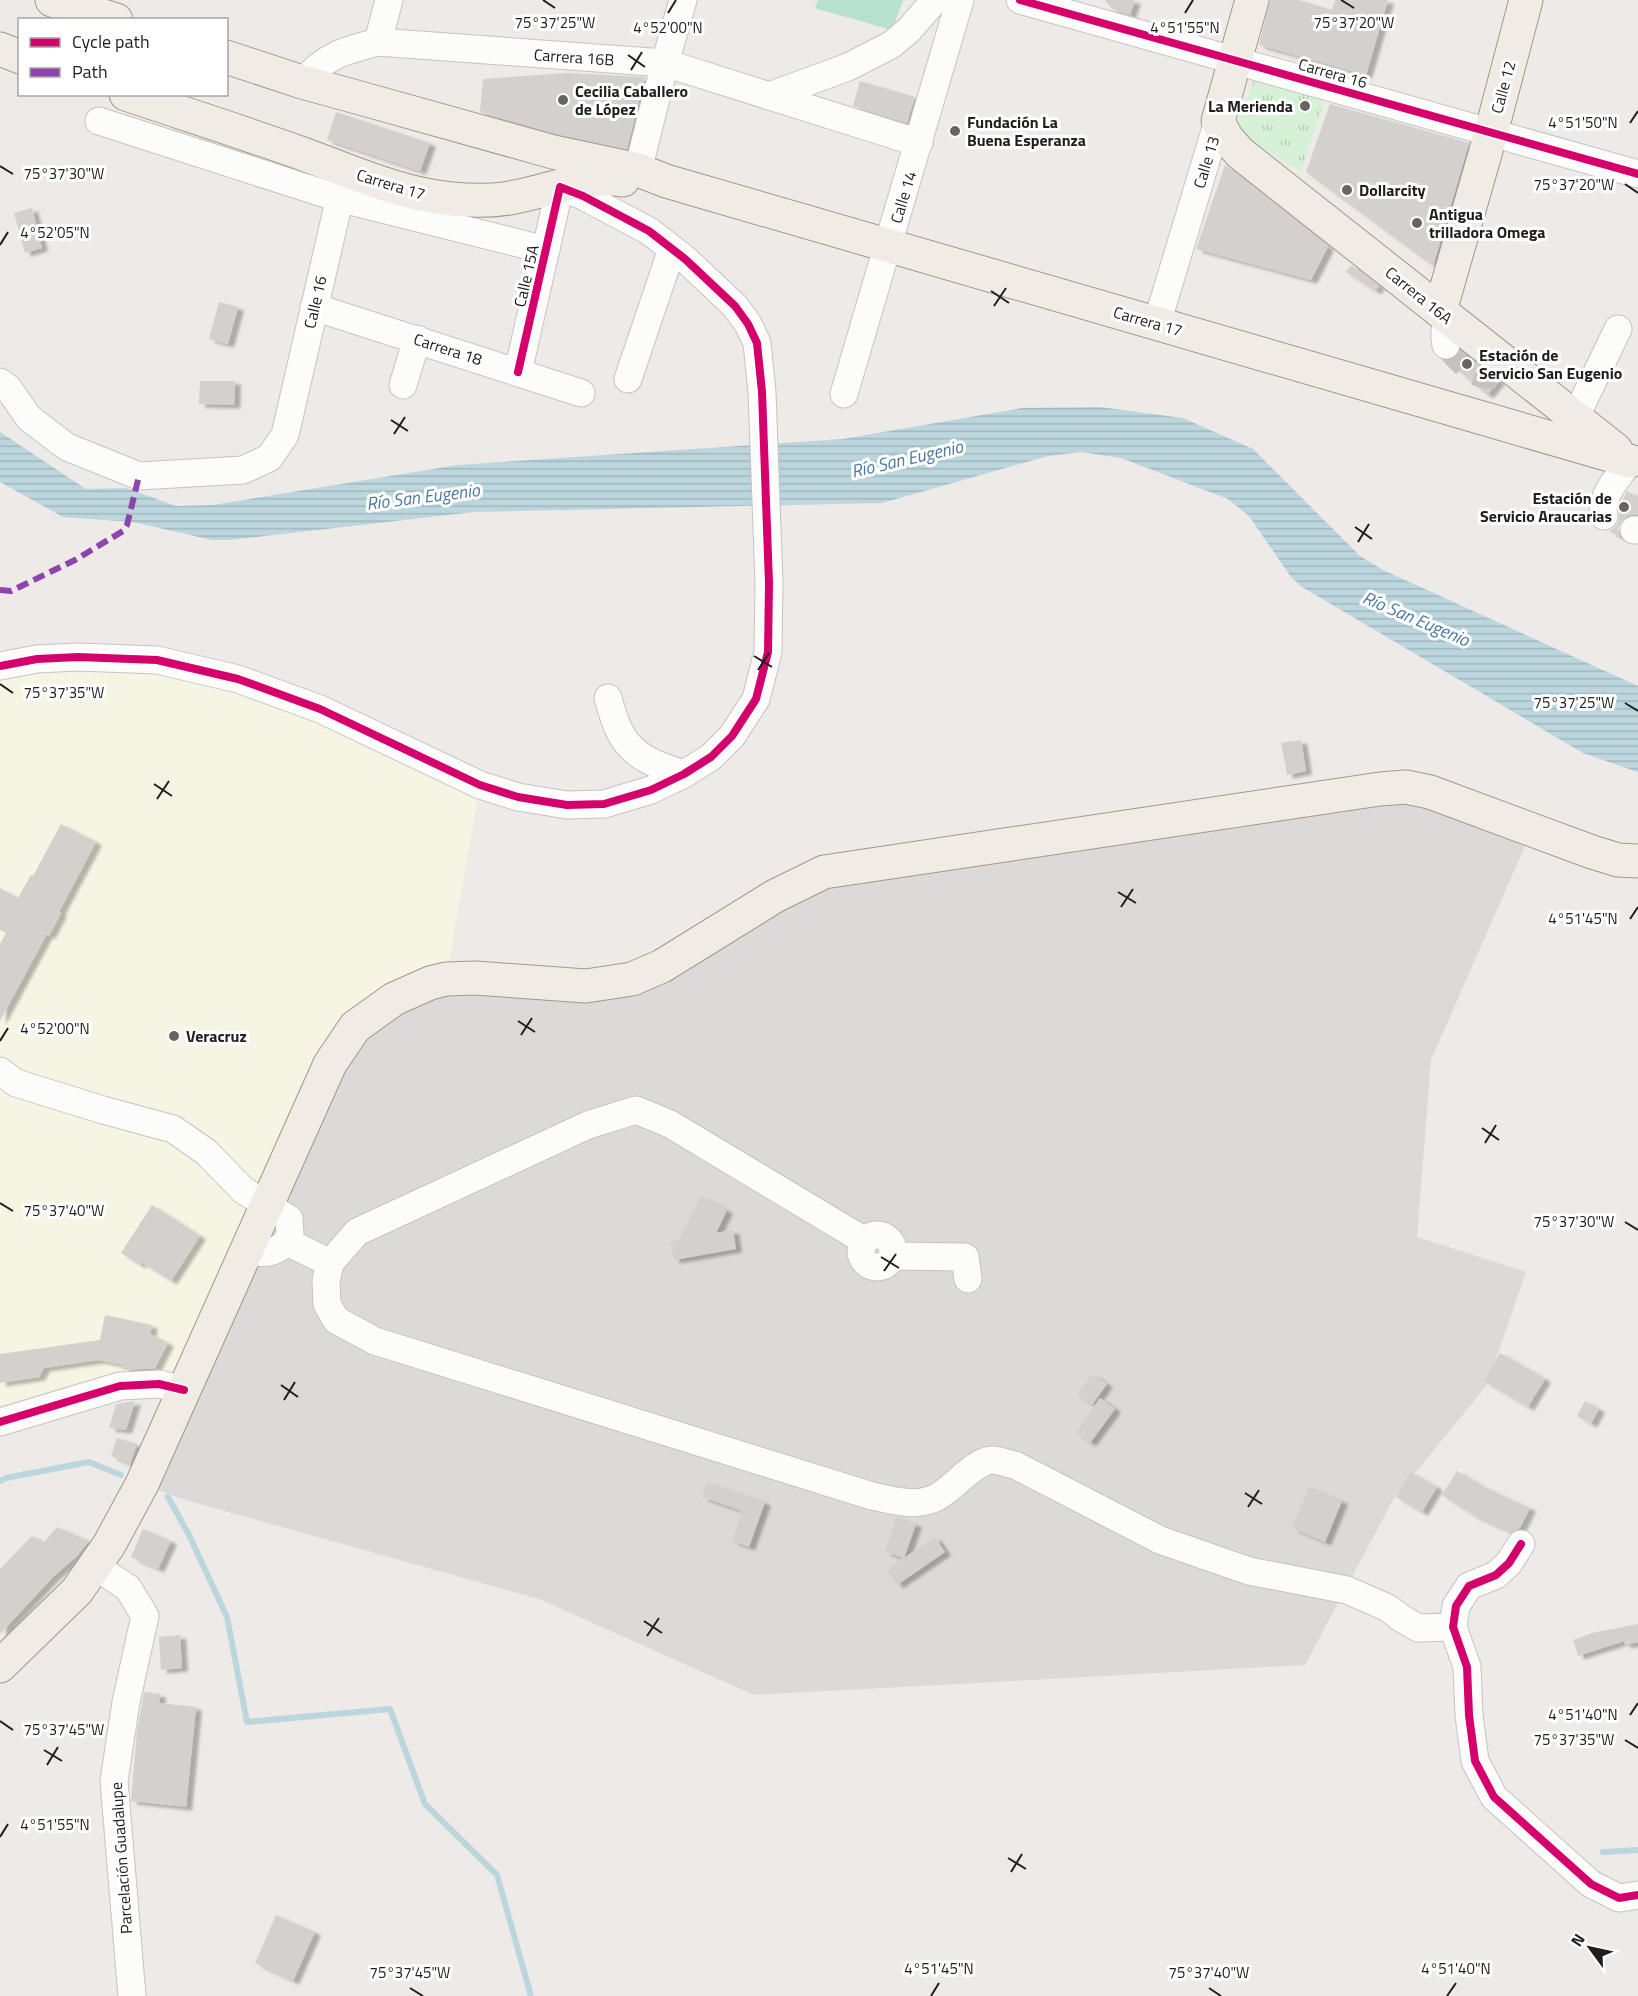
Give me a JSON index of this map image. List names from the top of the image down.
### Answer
{
  "streets": {
    "main road": [
      "Calle 12",
      "Calle 13",
      "Carrera 17",
      "Carrera 16A"
    ],
    "street": [
      "Carrera 16B",
      "Carrera 16",
      "Calle 14",
      "Calle 15A",
      "Calle 16",
      "Carrera 18",
      "Parcelación Guadalupe"
    ]
  },
  "crossings": [
    ["Carrera 16B", "Carrera 17"],
    ["Carrera 16B", "Calle 14"],
    ["Carrera 16", "Calle 12"],
    ["Carrera 16", "Calle 13"],
    ["Calle 12", "Carrera 16A"],
    ["Calle 13", "Carrera 17"],
    ["Calle 13", "Carrera 16A"],
    ["Carrera 17", "Calle 14"],
    ["Carrera 17", "Calle 15A"],
    ["Carrera 17", "Carrera 16A"],
    ["Carrera 17", "Calle 16"],
    ["Calle 15A", "Carrera 18"],
    ["Calle 16", "Carrera 18"]
  ],
  "water": ["Río San Eugenio"],
  "places": [
    "Cecilia Caballero de López",
    "La Merienda",
    "Fundación La Buena Esperanza",
    "Dollarcity",
    "Antigua trilladora Omega",
    "Estación de Servicio San Eugenio",
    "Estación de Servicio Araucarias",
    "Veracruz"
  ],
  "legend": ["Cycle path", "Path"],
  "north": "top left",
  "coordinates": [
    "75°37'25\"W",
    "75°37'20\"W",
    "4°52'00\"N",
    "4°51'55\"N",
    "4°51'50\"N",
    "75°37'30\"W",
    "4°52'05\"N",
    "75°37'35\"W",
    "4°51'45\"N",
    "75°37'40\"W",
    "4°51'40\"N",
    "75°37'45\"W"
  ]
}
